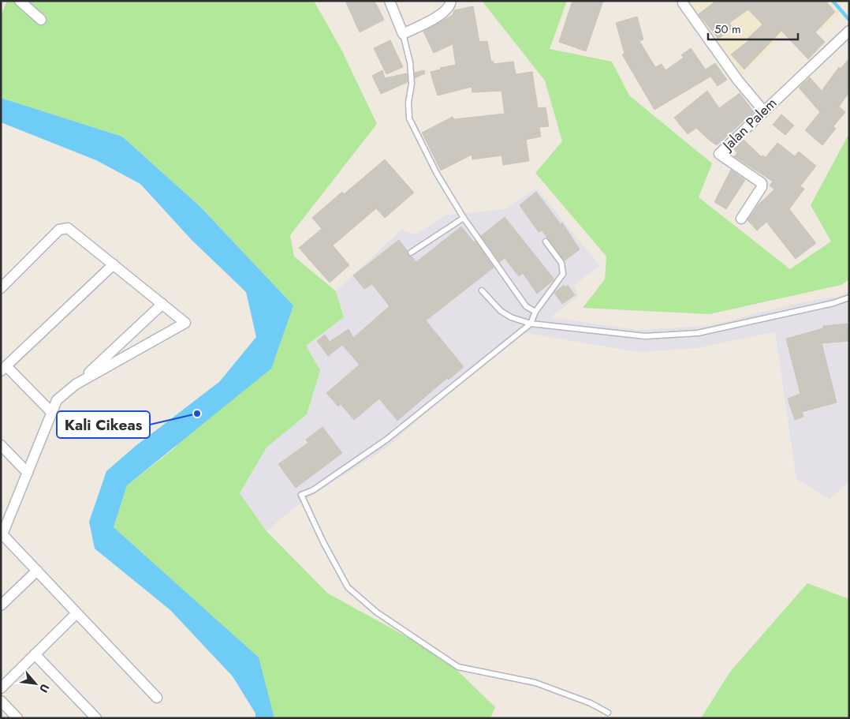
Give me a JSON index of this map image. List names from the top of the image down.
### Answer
{
  "streets": {
    "street": ["Jalan Palem"]
  },
  "places": ["Kali Cikeas"],
  "scale_bar": "50 m",
  "north": "bottom right"
}
